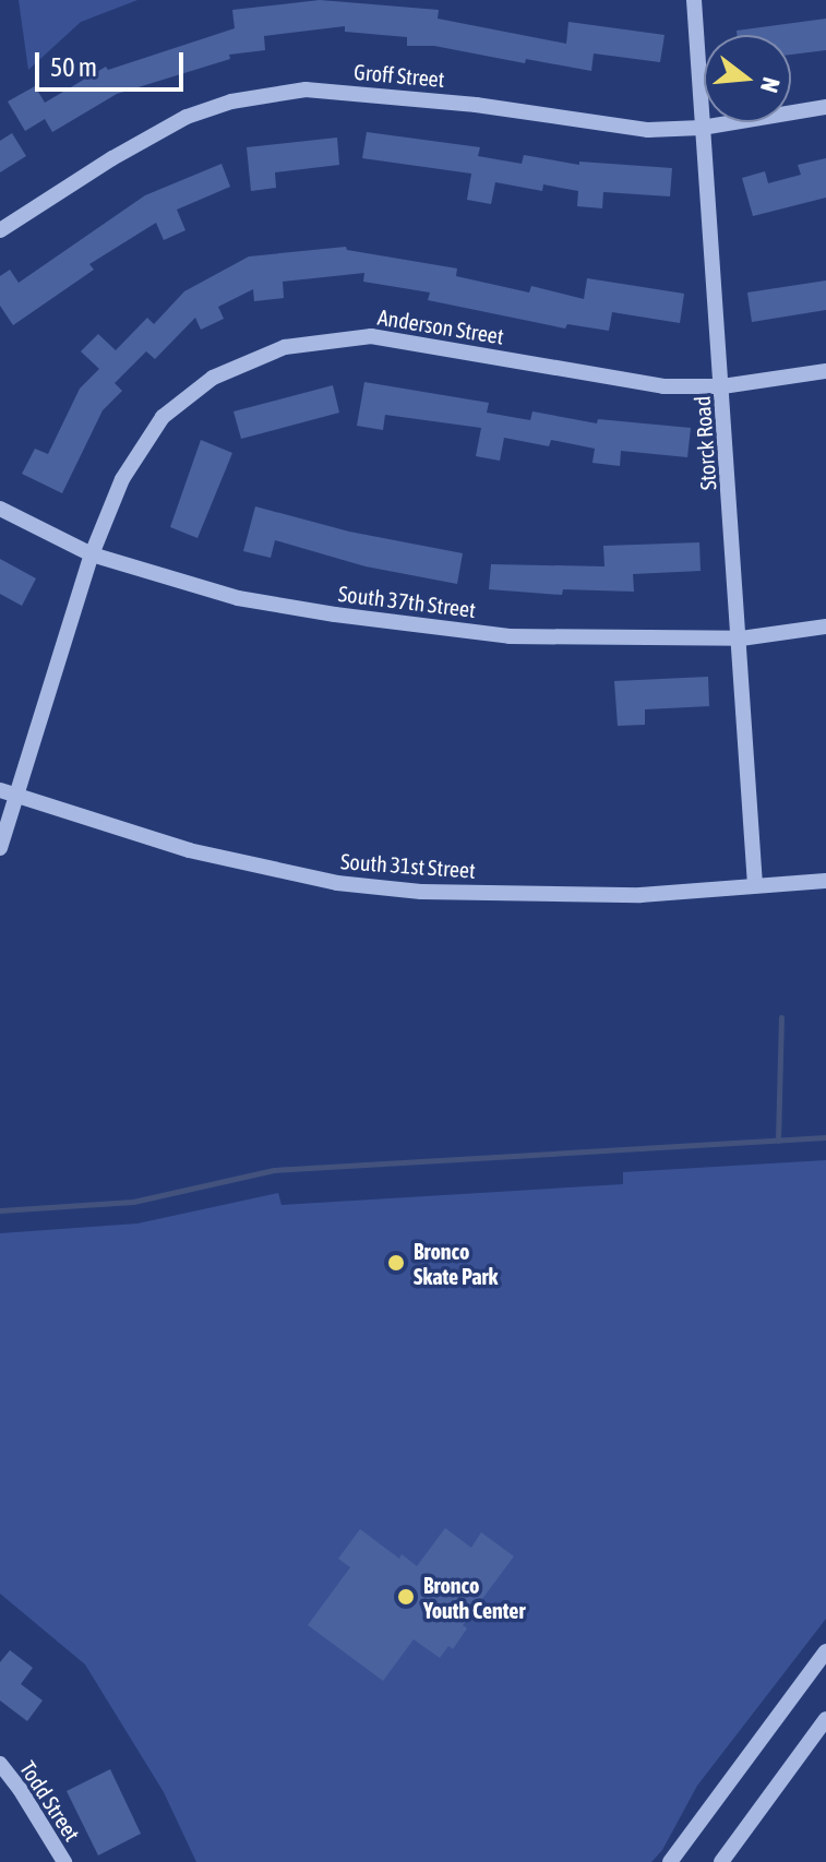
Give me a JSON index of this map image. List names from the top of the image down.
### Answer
{
  "streets": {
    "street": [
      "Groff Street",
      "Anderson Street",
      "Storck Road",
      "South 37th Street",
      "South 31st Street",
      "Todd Street"
    ]
  },
  "crossings": [
    ["Groff Street", "Storck Road"],
    ["Anderson Street", "Storck Road"],
    ["Anderson Street", "South 37th Street"],
    ["Anderson Street", "South 31st Street"],
    ["Storck Road", "South 37th Street"],
    ["Storck Road", "South 31st Street"]
  ],
  "places": ["Bronco Skate Park", "Bronco Youth Center"],
  "scale_bar": "50 m",
  "north": "right"
}
